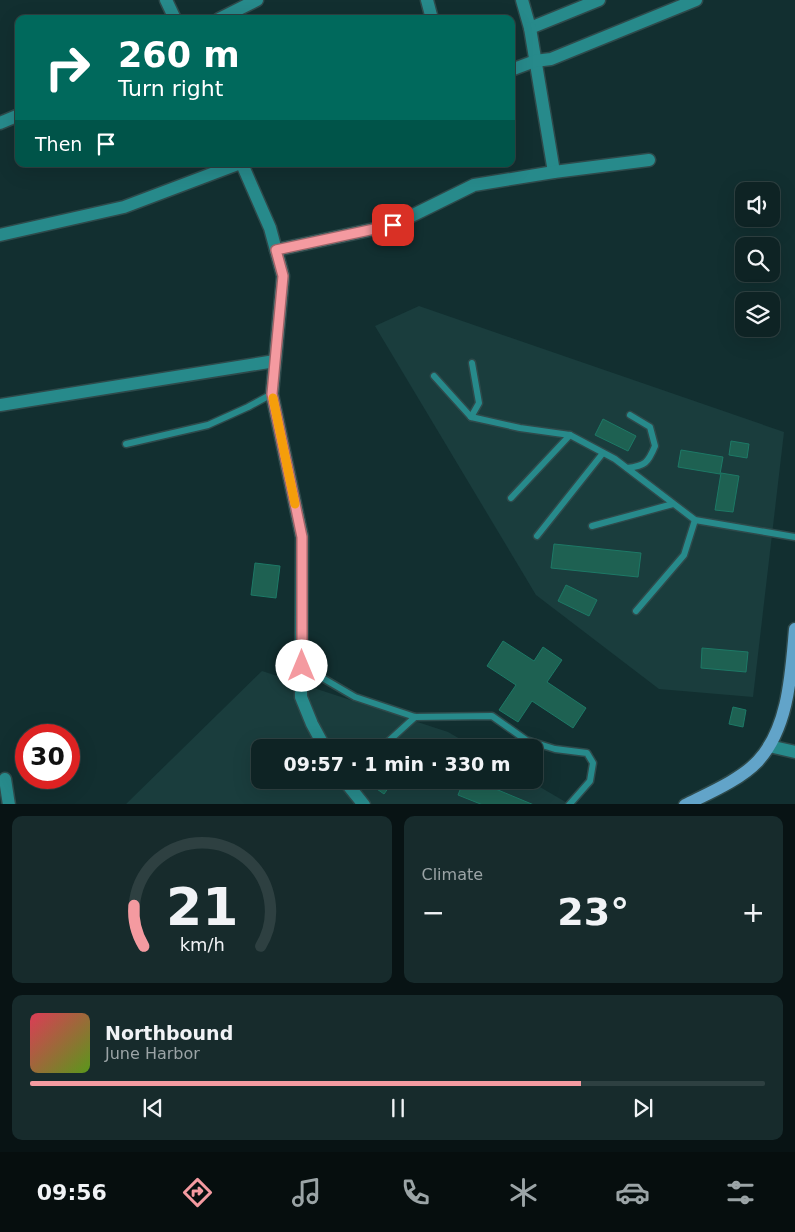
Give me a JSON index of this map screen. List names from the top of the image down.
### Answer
{
  "page": {
    "turn": ["260 m", "Turn right"],
    "then": "Then",
    "limit": "30",
    "trip": "09:57 · 1 min · 330 m",
    "tile": "Climate",
    "heat": ["−", "23°", "+"],
    "song": ["Northbound", "June Harbor"],
    "tabs": "09:56",
    "gauge": ["21", "km/h"]
  }
}
